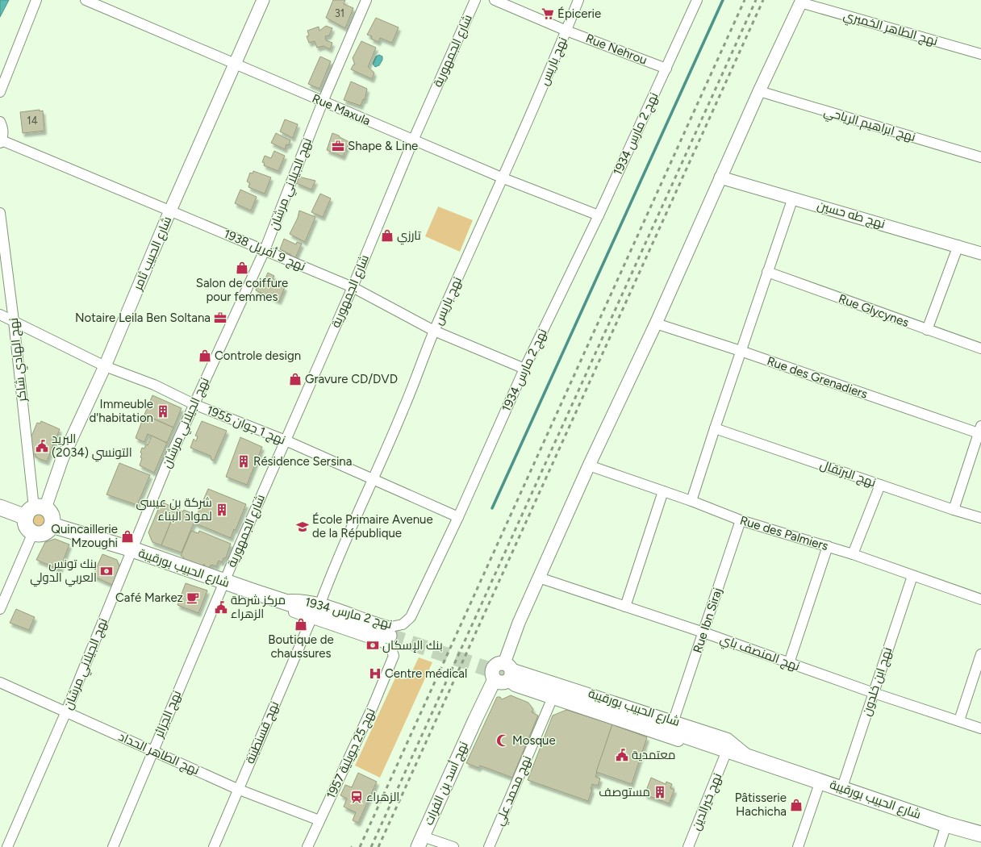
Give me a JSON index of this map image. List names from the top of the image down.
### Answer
{
  "streets": {
    "main road": ["شارع الحبيب بورقيبة", "نهج أسد بن الفرات"],
    "street": [
      "نهج الطاهر الخميري",
      "Rue Nehrou",
      "شارع الجمهورية",
      "نهج باريس",
      "Rue Maxula",
      "نهج ابراهيم الرياحي",
      "نهج 2 مارس 1934",
      "نهج الجيلاني مرشان",
      "نهج طه حسين",
      "نهج 9 أفريل 1938",
      "شارع الحبيب ثامر",
      "Rue Glycynes",
      "نهج الهادي شاكر",
      "Rue des Grenadiers",
      "نهج 1 جوان 1955",
      "نهج البرتقال",
      "Rue des Palmiers",
      "Rue Ibn Siraj",
      "نهج المنصف باي",
      "نهج ابن خلدون",
      "نهج الجزائر",
      "نهج قسنطينة",
      "نهج الطاهر الحداد",
      "نهج 25 جويلية 1957",
      "نهج محمد علي",
      "نهج خيرالدين"
    ]
  },
  "crossings": [
    ["Rue Nehrou", "نهج باريس"],
    ["Rue Nehrou", "نهج 2 مارس 1934"],
    ["شارع الجمهورية", "Rue Maxula"],
    ["شارع الجمهورية", "نهج 9 أفريل 1938"],
    ["شارع الجمهورية", "نهج 1 جوان 1955"],
    ["شارع الجمهورية", "شارع الحبيب بورقيبة"],
    ["شارع الجمهورية", "نهج الجزائر"],
    ["نهج باريس", "Rue Maxula"],
    ["نهج باريس", "نهج 2 مارس 1934"],
    ["نهج باريس", "نهج 9 أفريل 1938"],
    ["نهج باريس", "نهج 1 جوان 1955"],
    ["Rue Maxula", "نهج 2 مارس 1934"],
    ["Rue Maxula", "نهج الجيلاني مرشان"],
    ["Rue Maxula", "شارع الحبيب ثامر"],
    ["نهج 2 مارس 1934", "نهج 9 أفريل 1938"],
    ["نهج 2 مارس 1934", "نهج 1 جوان 1955"],
    ["نهج 2 مارس 1934", "شارع الحبيب بورقيبة"],
    ["نهج الجيلاني مرشان", "نهج 9 أفريل 1938"],
    ["نهج الجيلاني مرشان", "نهج 1 جوان 1955"],
    ["نهج الجيلاني مرشان", "شارع الحبيب بورقيبة"],
    ["نهج الجيلاني مرشان", "نهج الطاهر الحداد"],
    ["نهج 9 أفريل 1938", "شارع الحبيب ثامر"],
    ["شارع الحبيب ثامر", "نهج الهادي شاكر"],
    ["شارع الحبيب ثامر", "نهج 1 جوان 1955"],
    ["شارع الحبيب ثامر", "شارع الحبيب بورقيبة"],
    ["نهج الهادي شاكر", "نهج 1 جوان 1955"],
    ["نهج الهادي شاكر", "شارع الحبيب بورقيبة"],
    ["Rue des Palmiers", "Rue Ibn Siraj"],
    ["Rue des Palmiers", "نهج ابن خلدون"],
    ["شارع الحبيب بورقيبة", "Rue Ibn Siraj"],
    ["شارع الحبيب بورقيبة", "نهج ابن خلدون"],
    ["شارع الحبيب بورقيبة", "نهج الجزائر"],
    ["شارع الحبيب بورقيبة", "نهج 25 جويلية 1957"],
    ["شارع الحبيب بورقيبة", "نهج أسد بن الفرات"],
    ["شارع الحبيب بورقيبة", "نهج محمد علي"],
    ["شارع الحبيب بورقيبة", "نهج خيرالدين"],
    ["Rue Ibn Siraj", "نهج المنصف باي"],
    ["نهج المنصف باي", "نهج ابن خلدون"],
    ["نهج الجزائر", "نهج الطاهر الحداد"],
    ["نهج قسنطينة", "نهج الطاهر الحداد"],
    ["نهج الطاهر الحداد", "نهج 25 جويلية 1957"]
  ],
  "places": {
    "supermarket": ["Épicerie"],
    "office": ["Shape & Line", "Notaire Leila Ben Soltana"],
    "shop": [
      "تارزي",
      "Salon de coiffure pour femmes",
      "Controle design",
      "Gravure CD/DVD",
      "Quincaillerie Mzoughi",
      "Boutique de chaussures",
      "Pâtisserie Hachicha"
    ],
    "building": [
      "Immeuble d'habitation",
      "Résidence Sersina",
      "شركة بن عيسى لمواد البناء",
      "مستوصف"
    ],
    "public building": ["البريد التونسي (2034)", "مركز شرطة الزهراء", "معتمدية"],
    "school or university": ["École Primaire Avenue de la République"],
    "bank": ["بنك تونس العربي الدولي", "بنك الإسكان"],
    "cafe": ["Café Markez"],
    "hospital": ["Centre médical"],
    "mosque": ["Mosque"],
    "station": ["الزهراء"]
  },
  "house_numbers": ["31", "14"]
}
